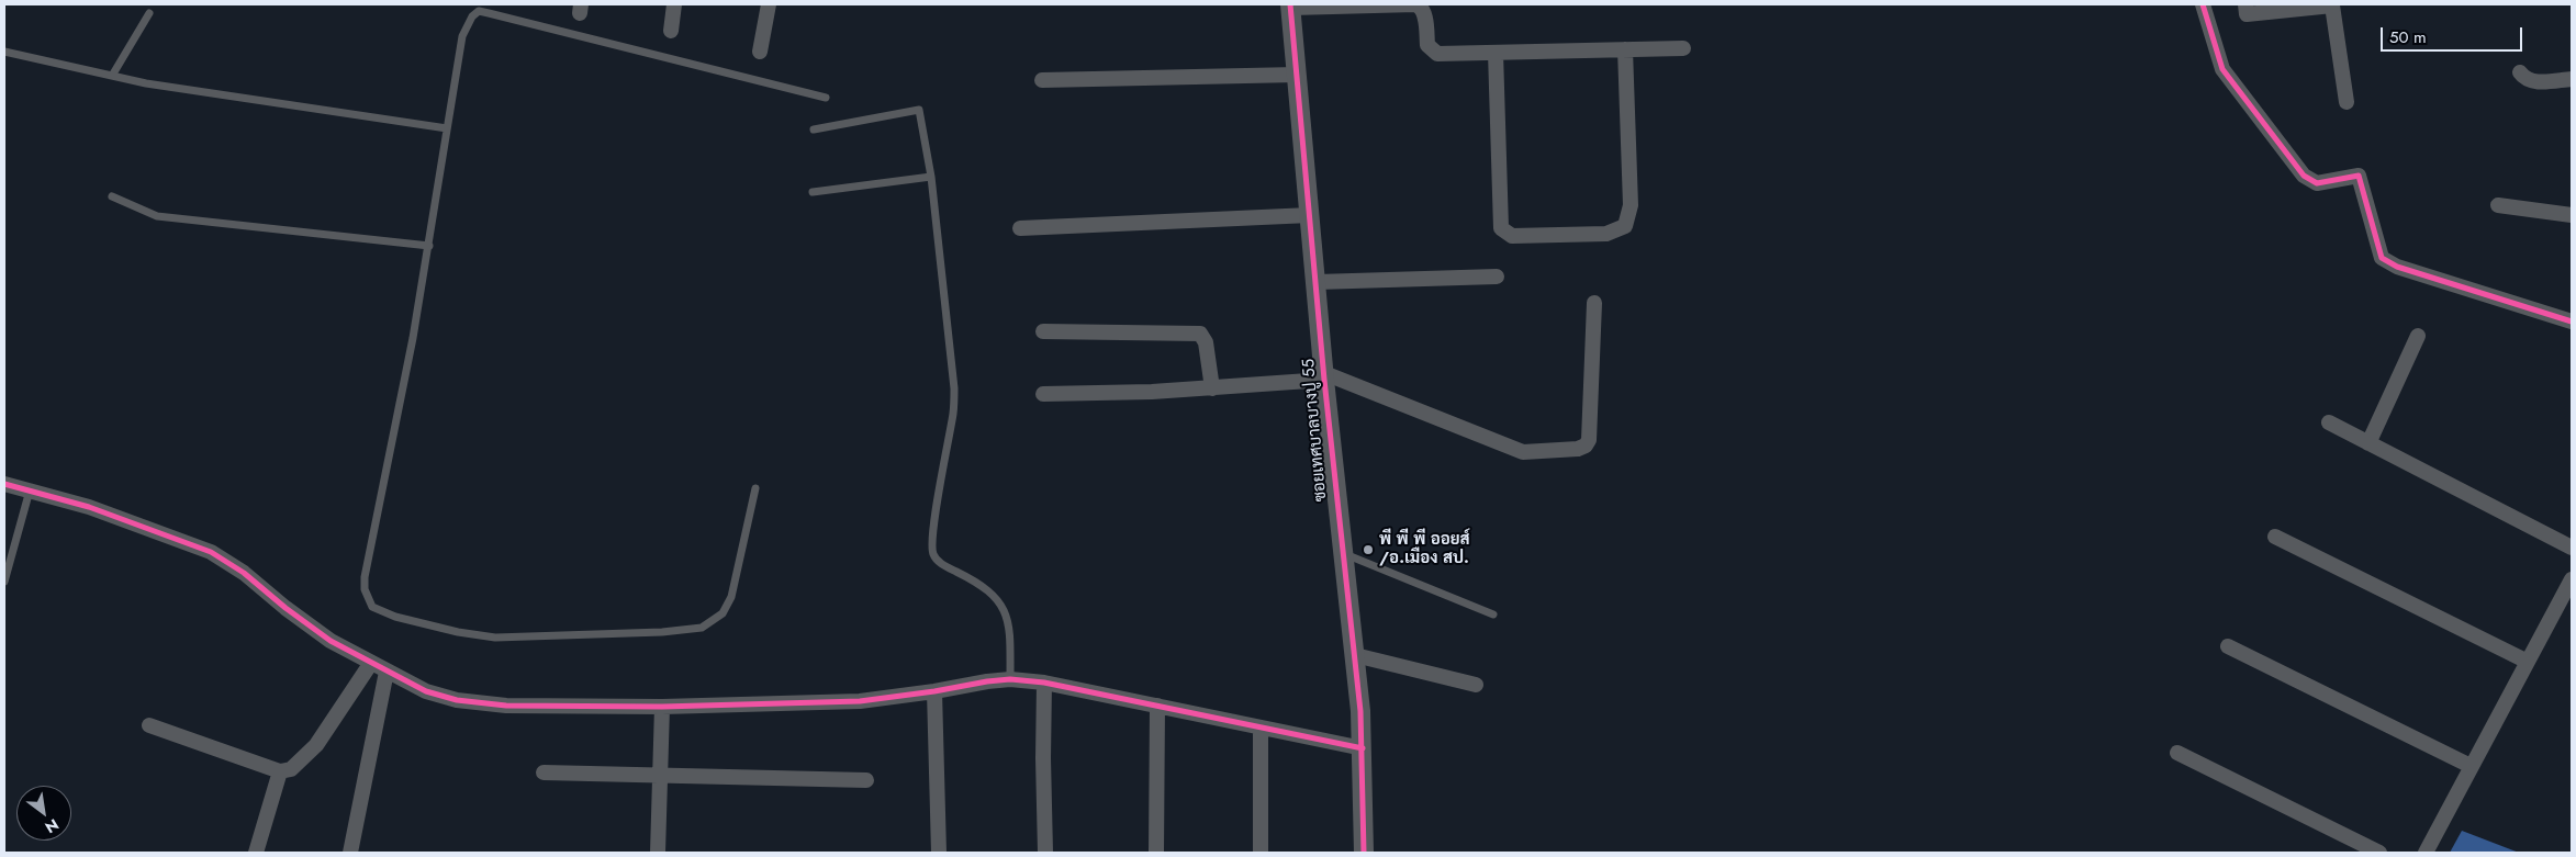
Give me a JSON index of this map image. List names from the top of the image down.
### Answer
{
  "streets": {
    "street": ["ซอยเทศบาลบางปู 55"]
  },
  "places": ["พี พี พี ออยส์ /อ.เมือง สป."],
  "scale_bar": "50 m",
  "north": "bottom right"
}
